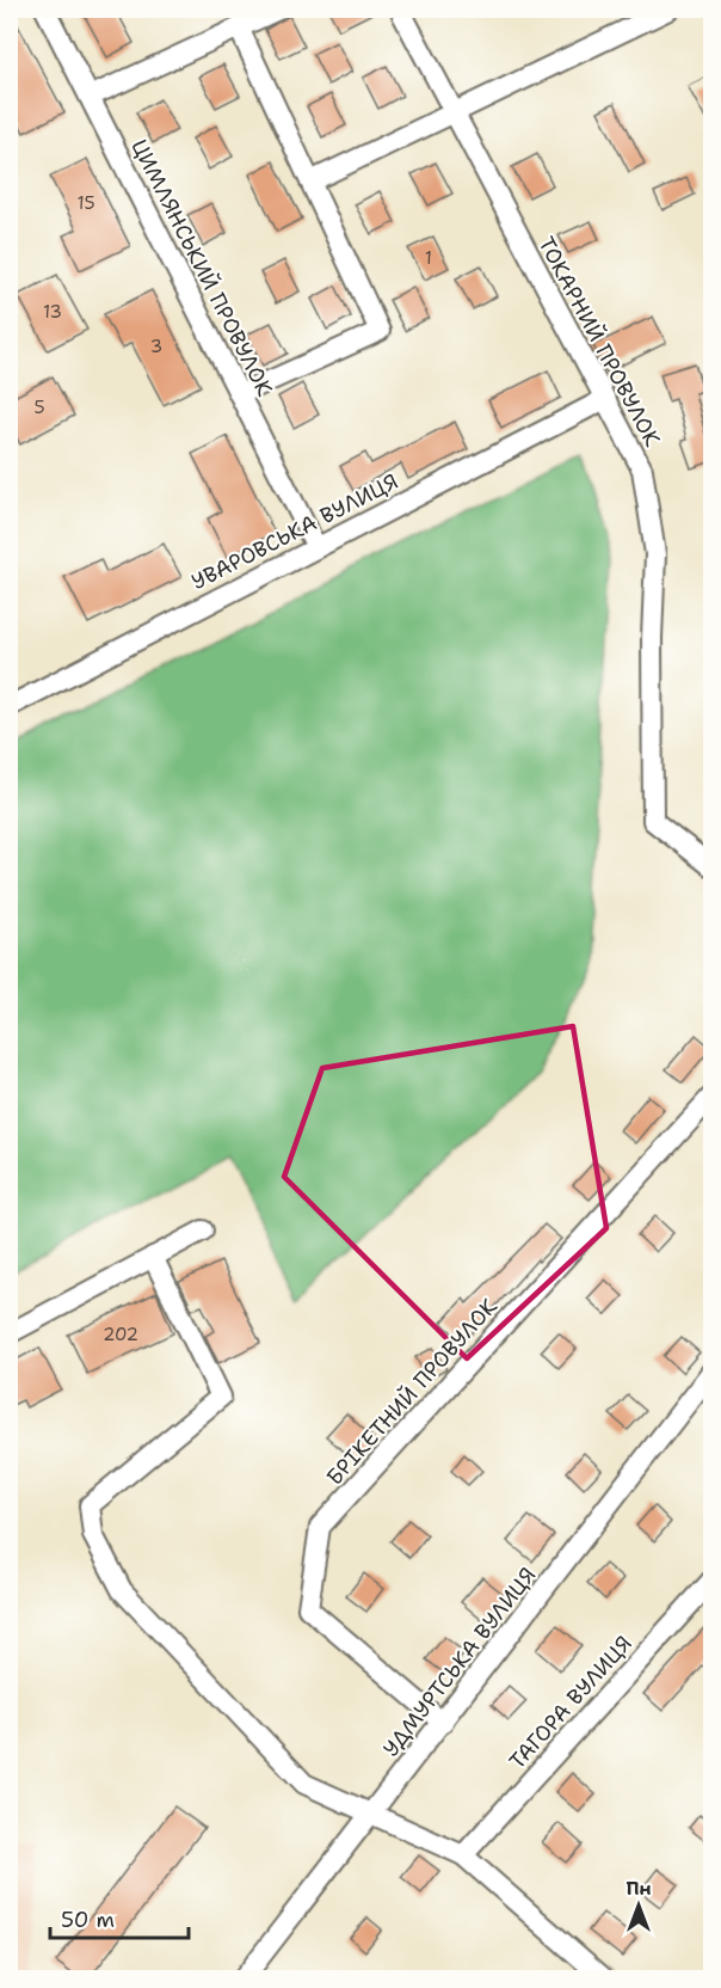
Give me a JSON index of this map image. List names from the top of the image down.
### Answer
{
  "streets": {
    "street": [
      "ЦИМЛЯНСЬКИЙ ПРОВУЛОК",
      "ТОКАРНИЙ ПРОВУЛОК",
      "УВАРОВСЬКА ВУЛИЦЯ",
      "БРIКЕТНИЙ ПРОВУЛОК",
      "УДМУРТСЬКА ВУЛИЦЯ",
      "ТАГОРА ВУЛИЦЯ"
    ]
  },
  "crossings": [
    ["ЦИМЛЯНСЬКИЙ ПРОВУЛОК", "УВАРОВСЬКА ВУЛИЦЯ"],
    ["ТОКАРНИЙ ПРОВУЛОК", "УВАРОВСЬКА ВУЛИЦЯ"],
    ["БРIКЕТНИЙ ПРОВУЛОК", "УДМУРТСЬКА ВУЛИЦЯ"]
  ],
  "house_numbers": [
    "15",
    "1",
    "13",
    "3",
    "5",
    "202"
  ],
  "scale_bar": "50 m",
  "north": "top"
}
